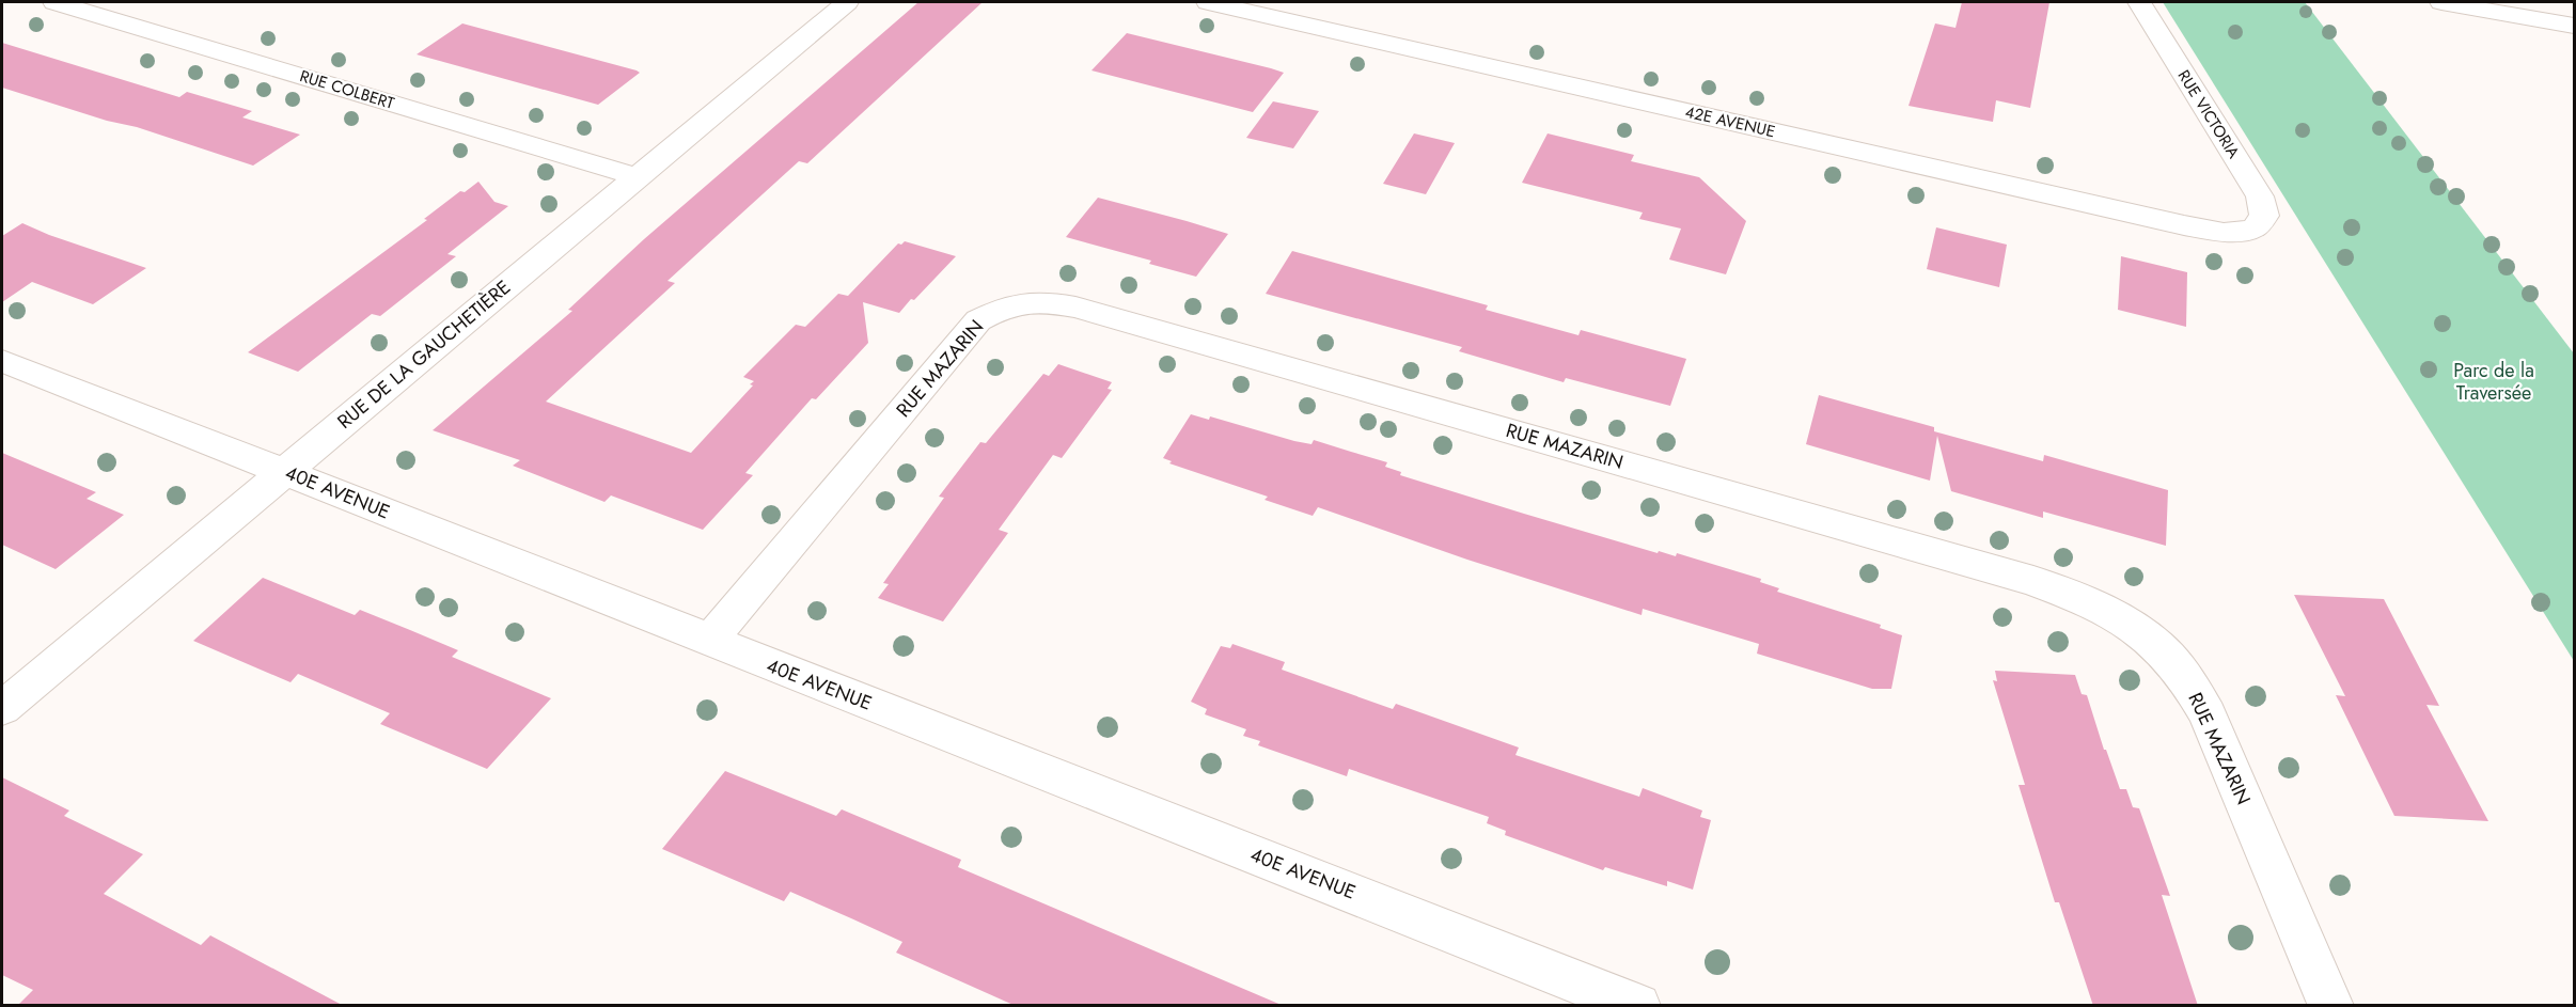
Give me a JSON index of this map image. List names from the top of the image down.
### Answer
{
  "streets": {
    "street": [
      "RUE COLBERT",
      "RUE VICTORIA",
      "42E AVENUE",
      "RUE DE LA GAUCHETIÈRE",
      "RUE MAZARIN",
      "40E AVENUE"
    ]
  },
  "crossings": [
    ["RUE COLBERT", "RUE DE LA GAUCHETIÈRE"],
    ["RUE VICTORIA", "42E AVENUE"],
    ["RUE DE LA GAUCHETIÈRE", "40E AVENUE"],
    ["RUE MAZARIN", "40E AVENUE"]
  ],
  "parks": ["Parc de la Traversée"]
}
